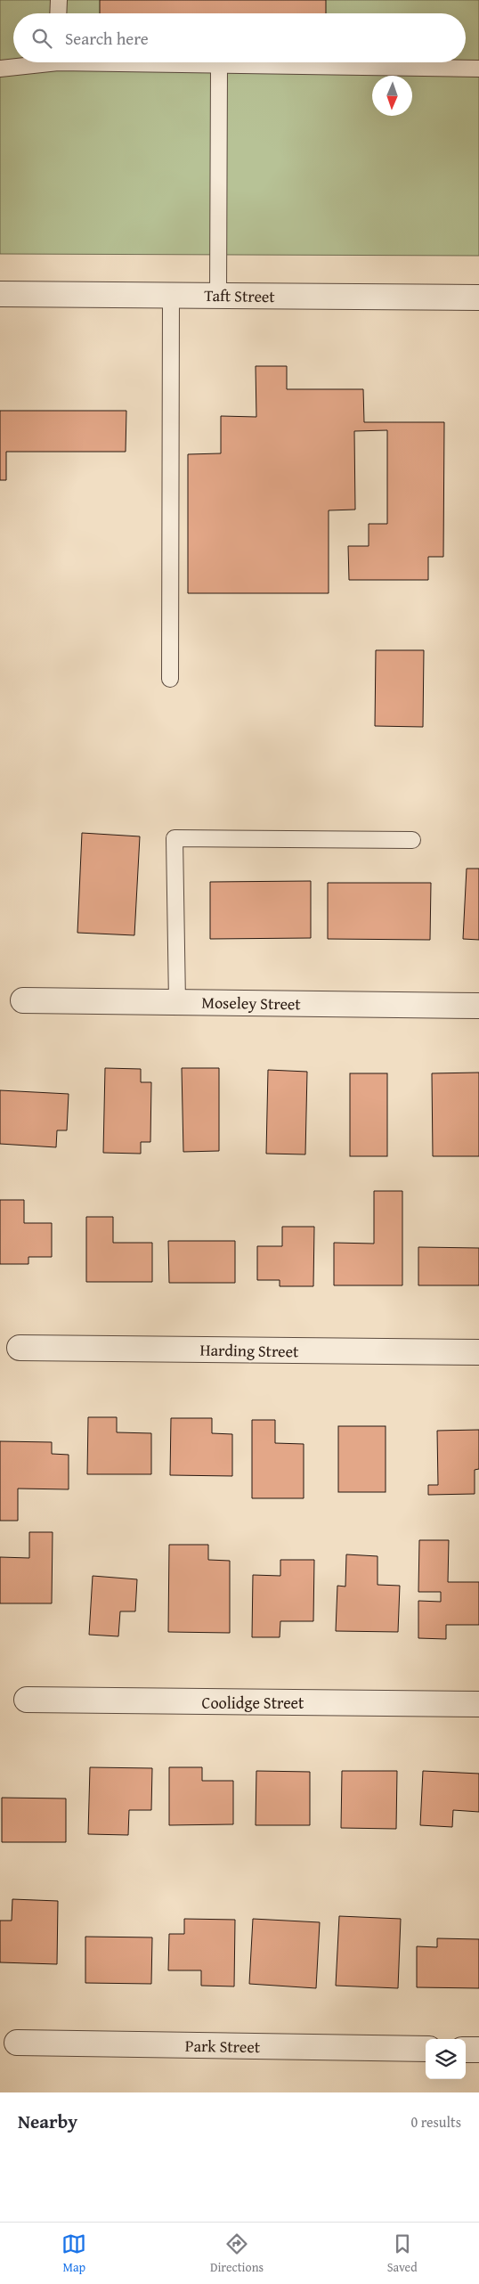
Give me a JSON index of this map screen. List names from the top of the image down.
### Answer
{
  "streets": {
    "street": [
      "Taft Street",
      "Moseley Street",
      "Harding Street",
      "Coolidge Street",
      "Park Street"
    ]
  },
  "north": "bottom",
  "page": {
    "search": "Search here",
    "heading": ["Nearby", "0 results"],
    "nav": ["Map", "Directions", "Saved"]
  }
}
